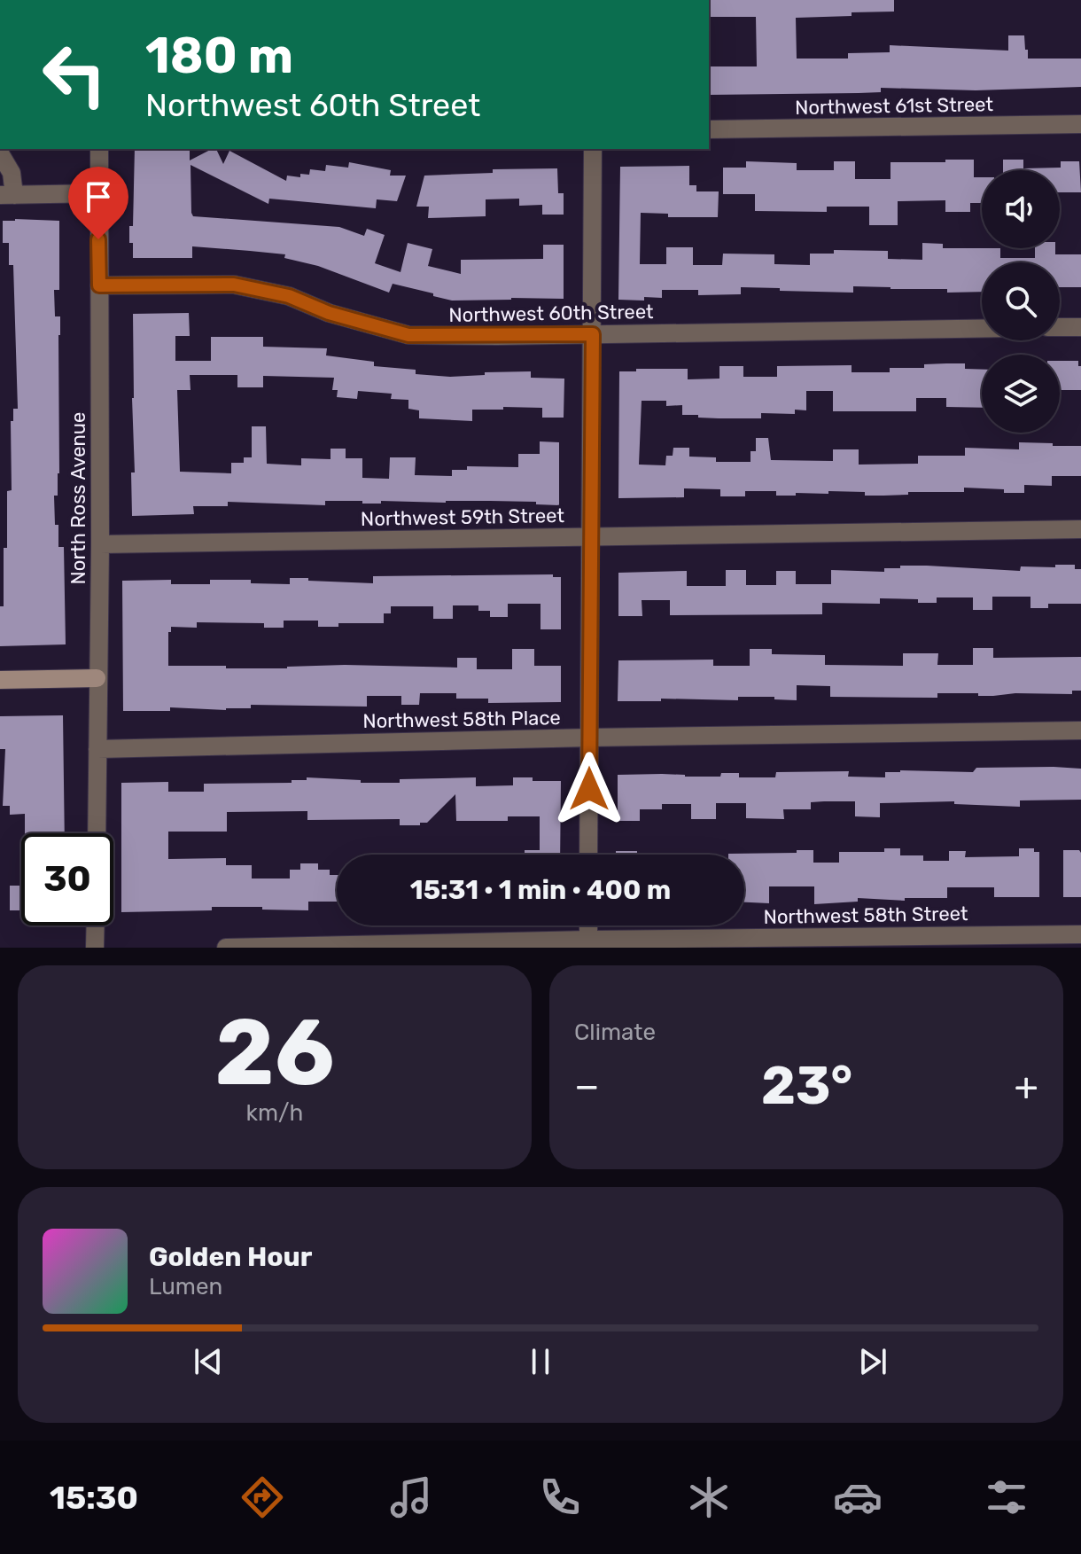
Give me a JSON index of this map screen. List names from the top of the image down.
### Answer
{
  "streets": {
    "street": [
      "Northwest 61st Street",
      "Northwest 60th Street",
      "North Ross Avenue",
      "Northwest 59th Street",
      "Northwest 58th Place",
      "Northwest 58th Street"
    ]
  },
  "crossings": [
    ["Northwest 60th Street", "North Ross Avenue"],
    ["North Ross Avenue", "Northwest 59th Street"],
    ["North Ross Avenue", "Northwest 58th Place"]
  ],
  "page": {
    "turn": ["180 m", "Northwest 60th Street"],
    "limit": "30",
    "trip": "15:31 · 1 min · 400 m",
    "tile": [
      ["26", "km/h"],
      "Climate"
    ],
    "heat": ["−", "23°", "+"],
    "song": ["Golden Hour", "Lumen"],
    "tabs": "15:30"
  }
}
